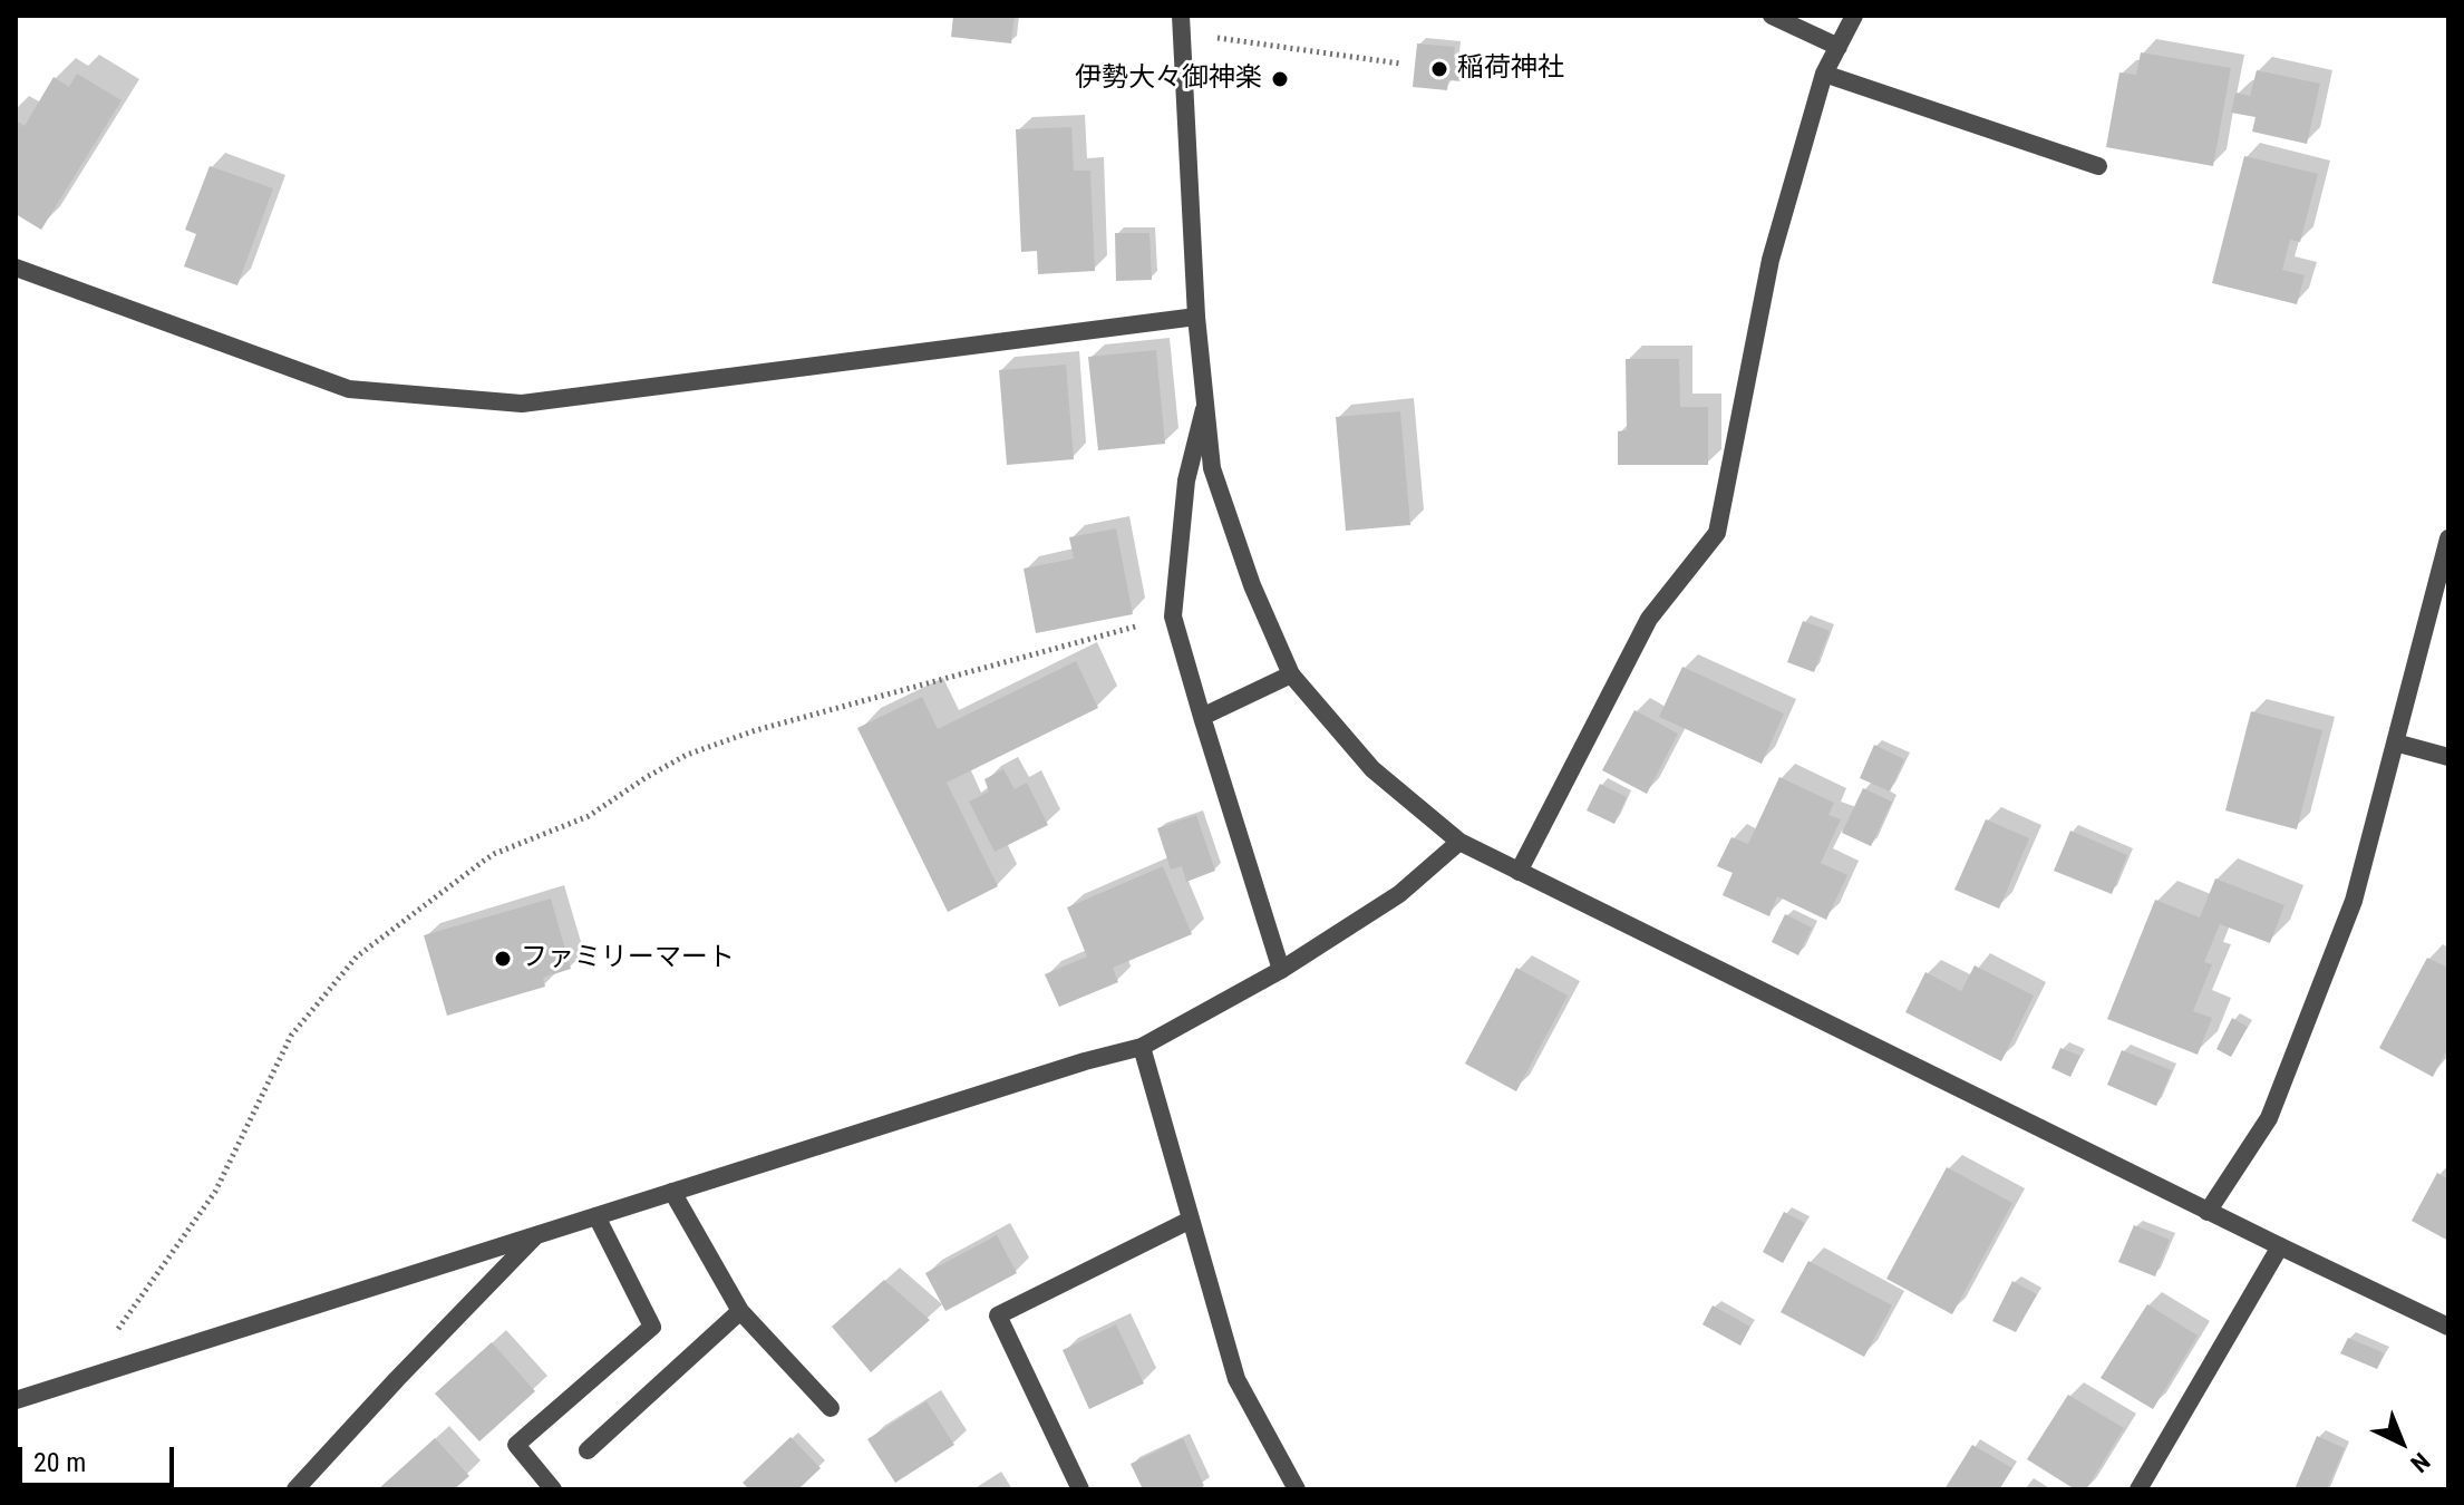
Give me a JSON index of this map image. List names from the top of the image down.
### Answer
{
  "places": ["稲荷神社", "伊勢大々御神楽", "ファミリーマート"],
  "scale_bar": "20 m",
  "north": "bottom right"
}
